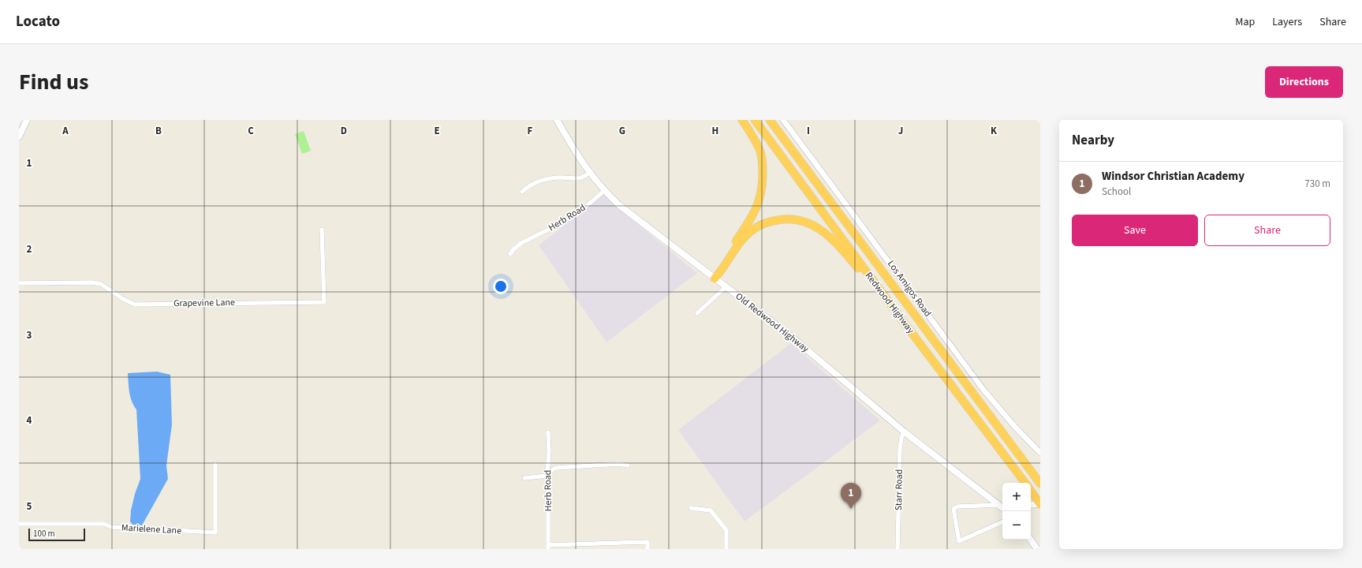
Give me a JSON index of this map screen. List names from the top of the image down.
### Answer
{
  "streets": {
    "highway": ["Redwood Highway"],
    "main road": ["Old Redwood Highway"],
    "street": [
      "Herb Road",
      "Los Amigos Road",
      "Grapevine Lane",
      "Starr Road",
      "Marielene Lane"
    ]
  },
  "crossings": [
    ["Herb Road", "Old Redwood Highway"],
    ["Old Redwood Highway", "Starr Road"]
  ],
  "scale_bar": "100 m",
  "page": {
    "header": "Locato",
    "nav": ["Map", "Layers", "Share"],
    "title": "Find us",
    "buttons": [
      "Directions",
      ["Save", "Share"]
    ],
    "heading": "Nearby",
    "list": [
      {
        "mark": "1",
        "name": "Windsor Christian Academy",
        "note": "School",
        "value": "730 m"
      }
    ],
    "map_buttons": ["+", "−"],
    "pins": "1",
    "scale": "100 m"
  },
  "grid": {
    "columns": [
      "A",
      "B",
      "C",
      "D",
      "E",
      "F",
      "G",
      "H",
      "I",
      "J",
      "K"
    ],
    "rows": [
      "1",
      "2",
      "3",
      "4",
      "5"
    ]
  }
}
